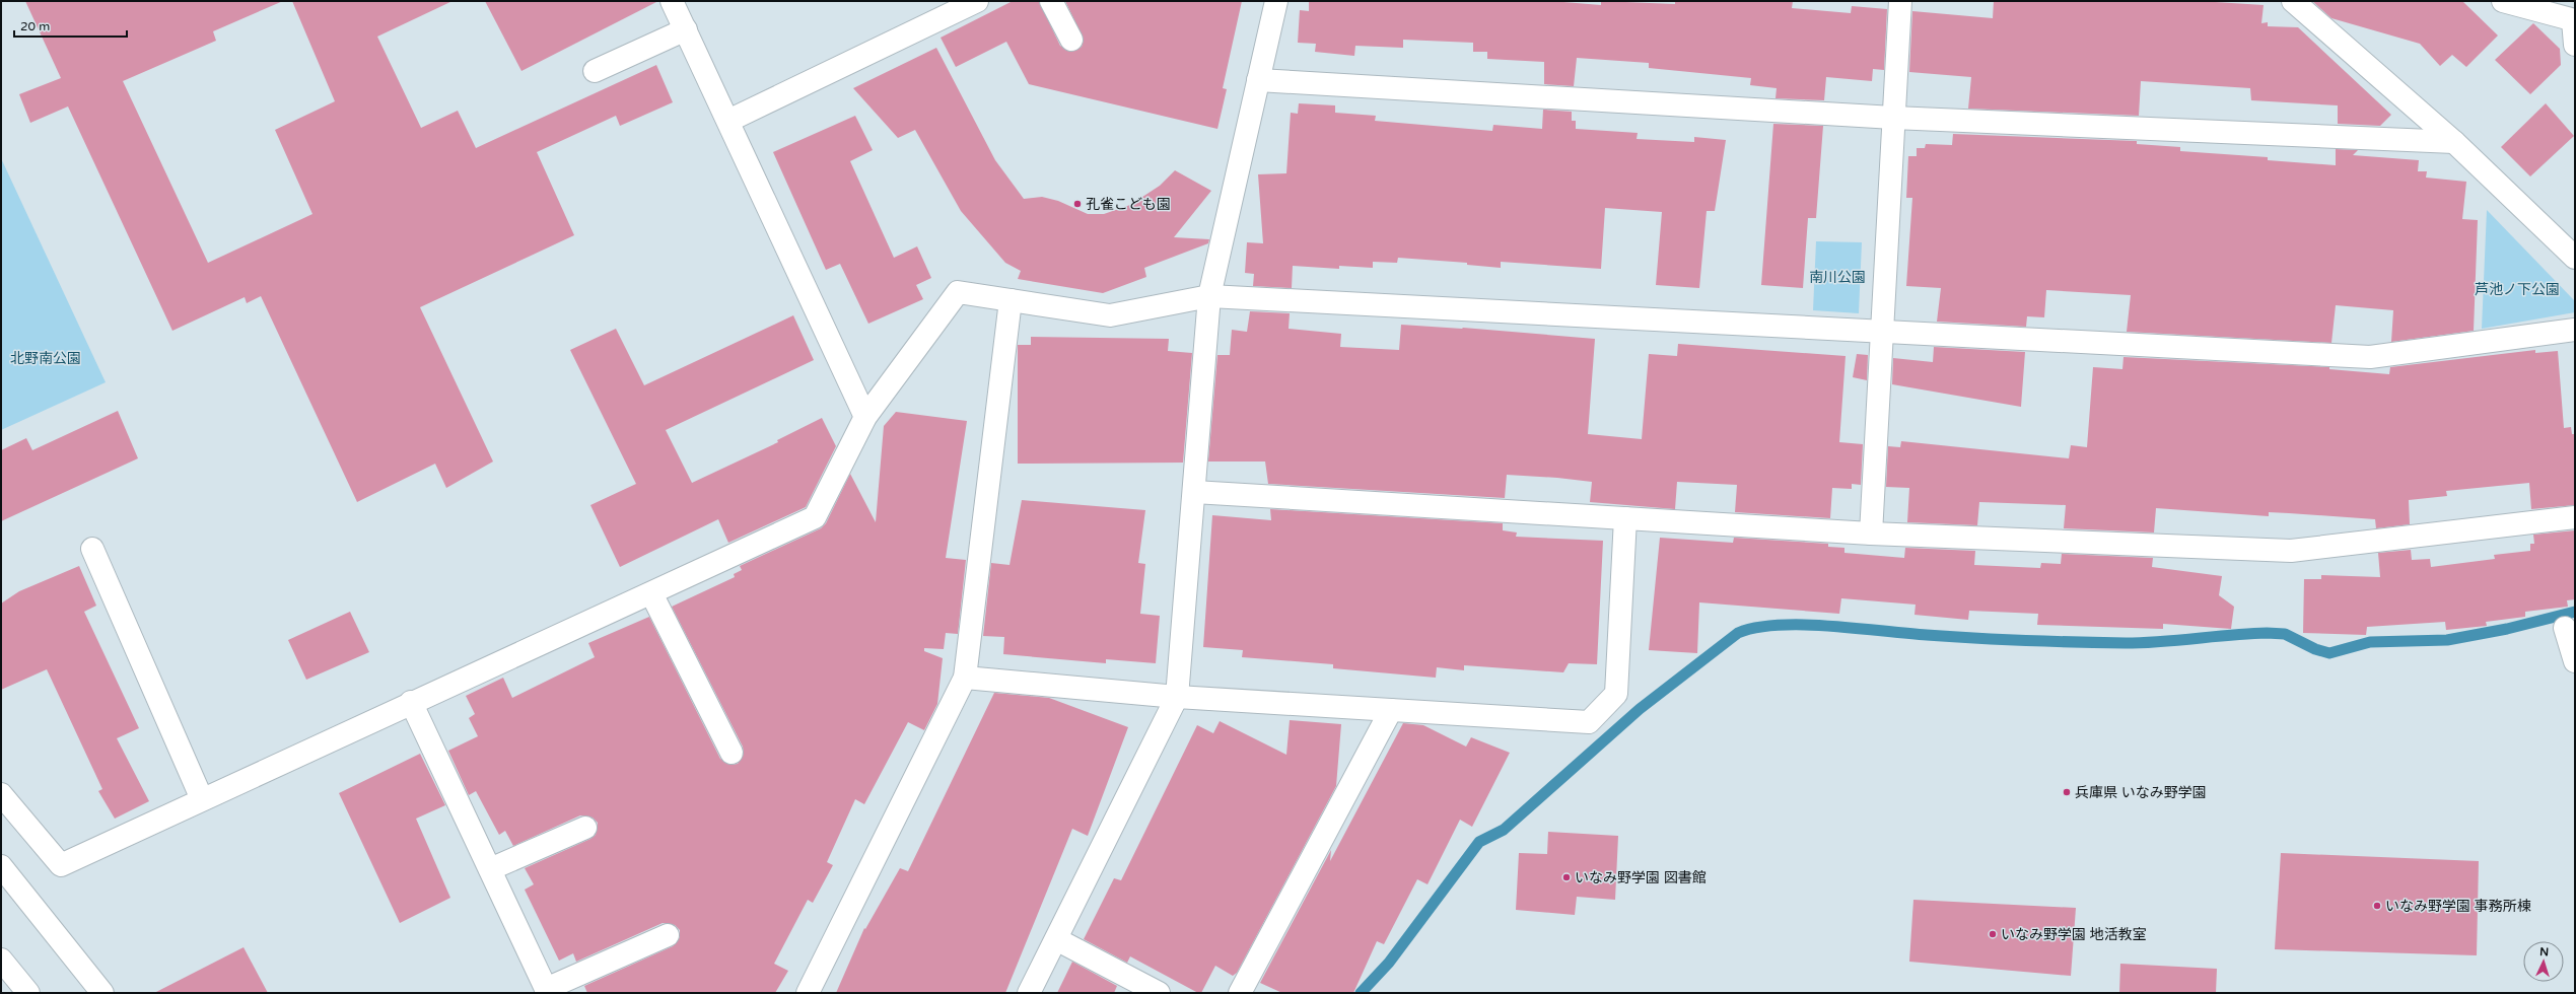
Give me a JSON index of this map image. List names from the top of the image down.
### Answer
{
  "parks": ["南川公園", "芦池ノ下公園", "北野南公園"],
  "places": [
    "孔雀こども園",
    "兵庫県 いなみ野学園",
    "いなみ野学園 図書館",
    "いなみ野学園 事務所棟",
    "いなみ野学園 地活教室"
  ],
  "scale_bar": "20 m",
  "north": "top"
}
